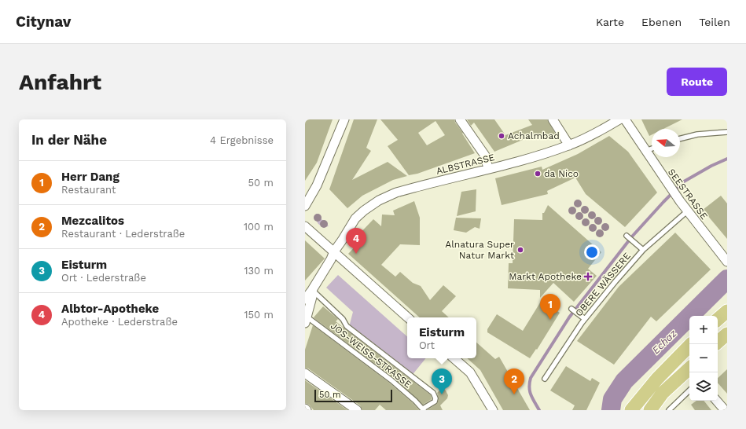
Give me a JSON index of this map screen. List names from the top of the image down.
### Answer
{
  "streets": {
    "street": ["ALBSTRASSE", "SEESTRASSE"],
    "lane": ["OBERE WÄSSERE", "JOS-WEISS-STRASSE"]
  },
  "crossings": [
    ["SEESTRASSE", "OBERE WÄSSERE"]
  ],
  "water": ["Echaz"],
  "places": {
    "other": ["Achalmbad", "da Nico", "Alnatura Super Natur Markt"],
    "health": ["Markt Apotheke"]
  },
  "scale_bar": "50 m",
  "north": "left",
  "page": {
    "header": "Citynav",
    "nav": ["Karte", "Ebenen", "Teilen"],
    "buttons": "Route",
    "title": "Anfahrt",
    "heading": ["In der Nähe", "4 Ergebnisse"],
    "list": [
      {
        "mark": "1",
        "name": "Herr Dang",
        "note": "Restaurant",
        "value": "50 m"
      },
      {
        "mark": "2",
        "name": "Mezcalitos",
        "note": "Restaurant · Lederstraße",
        "value": "100 m"
      },
      {
        "mark": "3",
        "name": "Eisturm",
        "note": "Ort · Lederstraße",
        "value": "130 m"
      },
      {
        "mark": "4",
        "name": "Albtor-Apotheke",
        "note": "Apotheke · Lederstraße",
        "value": "150 m"
      }
    ],
    "pins": [
      "4",
      "1",
      "2",
      "3"
    ],
    "map_buttons": ["+", "−"],
    "popup": ["Eisturm", "Ort"],
    "scale": "50 m"
  }
}
